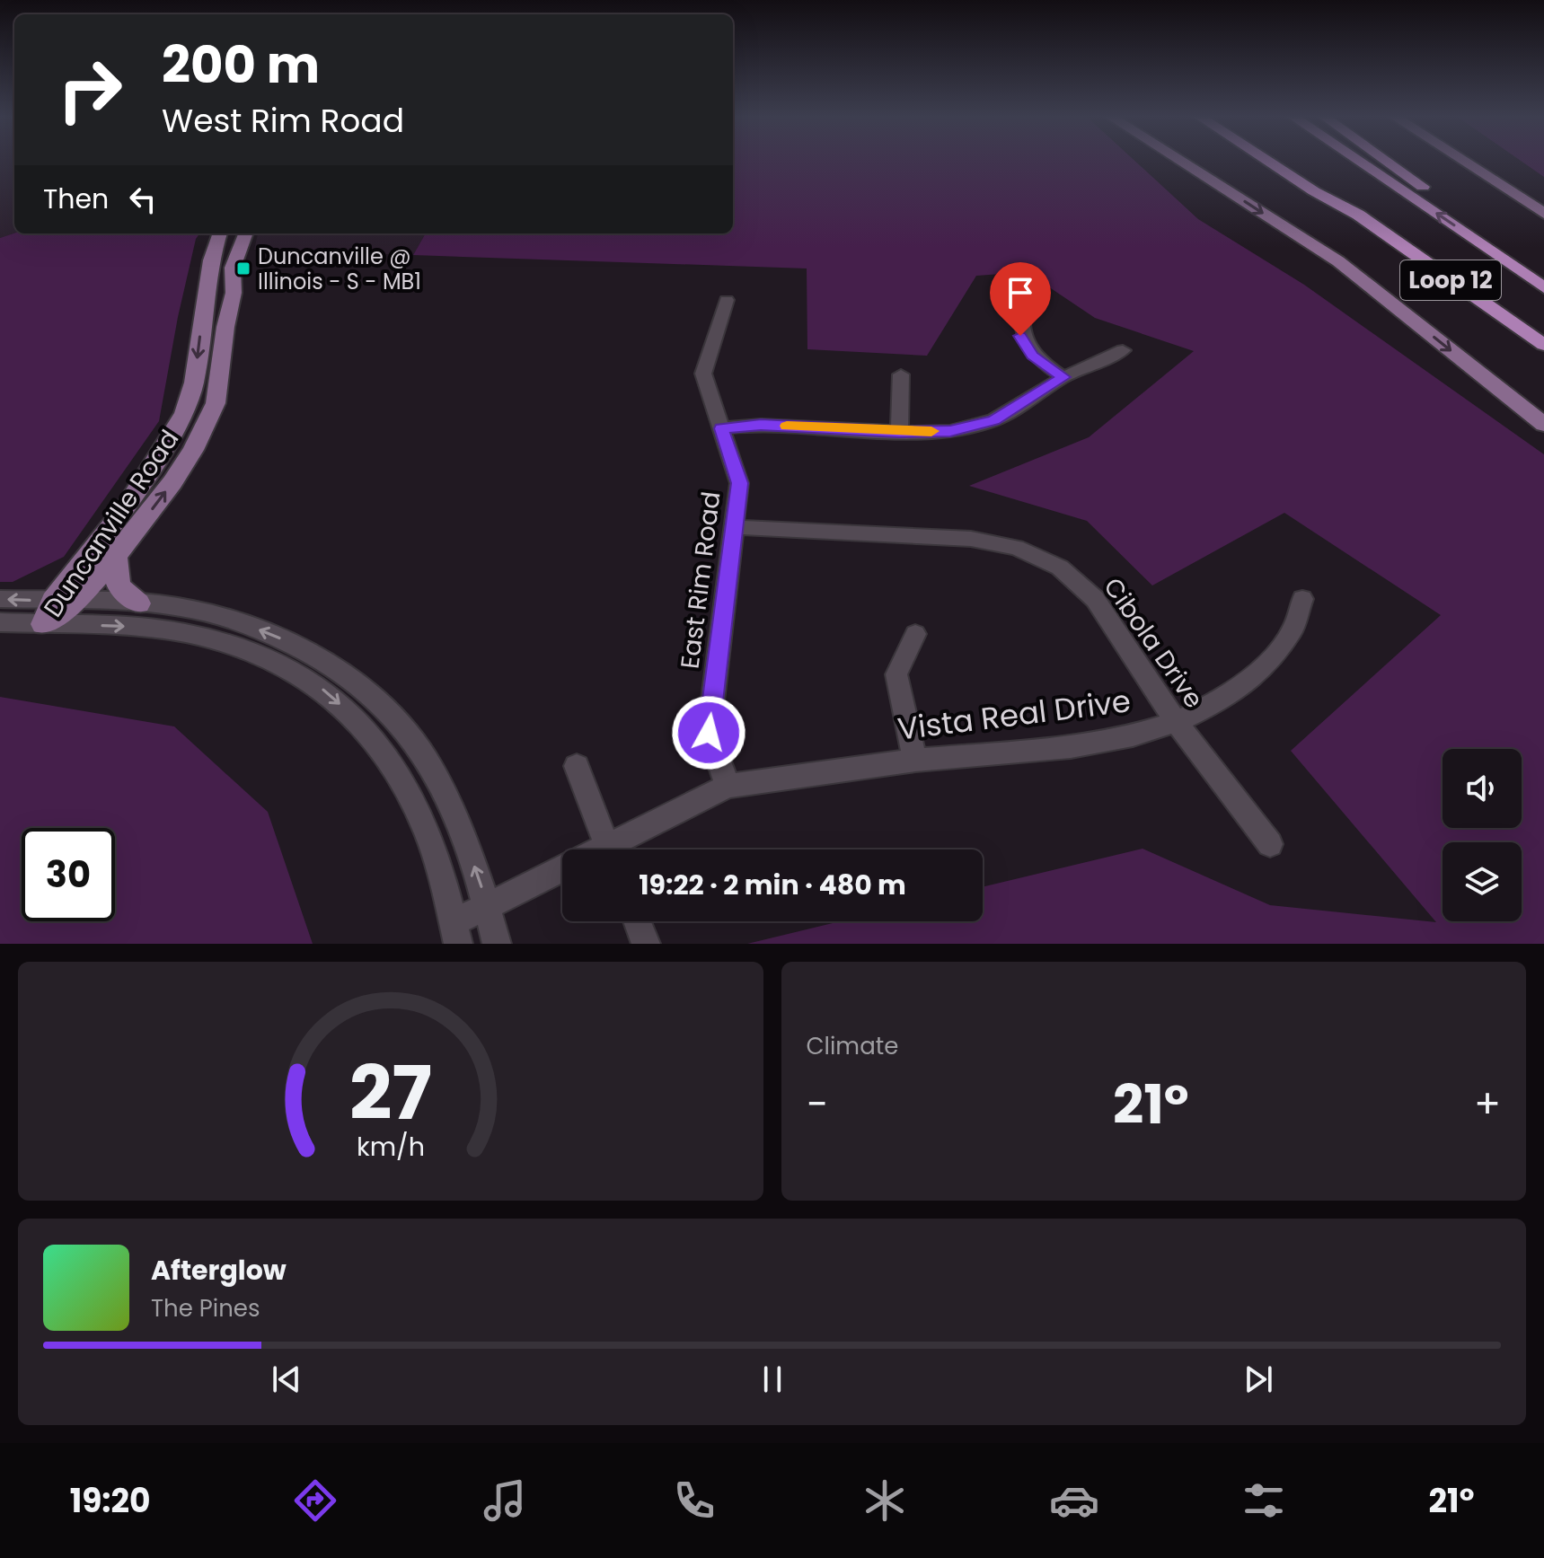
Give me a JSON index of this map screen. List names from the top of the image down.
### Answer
{
  "streets": {
    "highway": ["Loop 12"],
    "main road": ["Duncanville Road"],
    "street": ["East Rim Road", "Cibola Drive", "Vista Real Drive"]
  },
  "crossings": [
    ["East Rim Road", "Cibola Drive"],
    ["East Rim Road", "Vista Real Drive"],
    ["Cibola Drive", "Vista Real Drive"]
  ],
  "places": {
    "transit": ["Duncanville @ Illinois - S - MB1"]
  },
  "page": {
    "turn": ["200 m", "West Rim Road"],
    "then": "Then",
    "limit": "30",
    "trip": "19:22 · 2 min · 480 m",
    "tile": "Climate",
    "heat": ["−", "21°", "+"],
    "song": ["Afterglow", "The Pines"],
    "tabs": ["19:20", "21°"],
    "gauge": ["27", "km/h"]
  }
}
